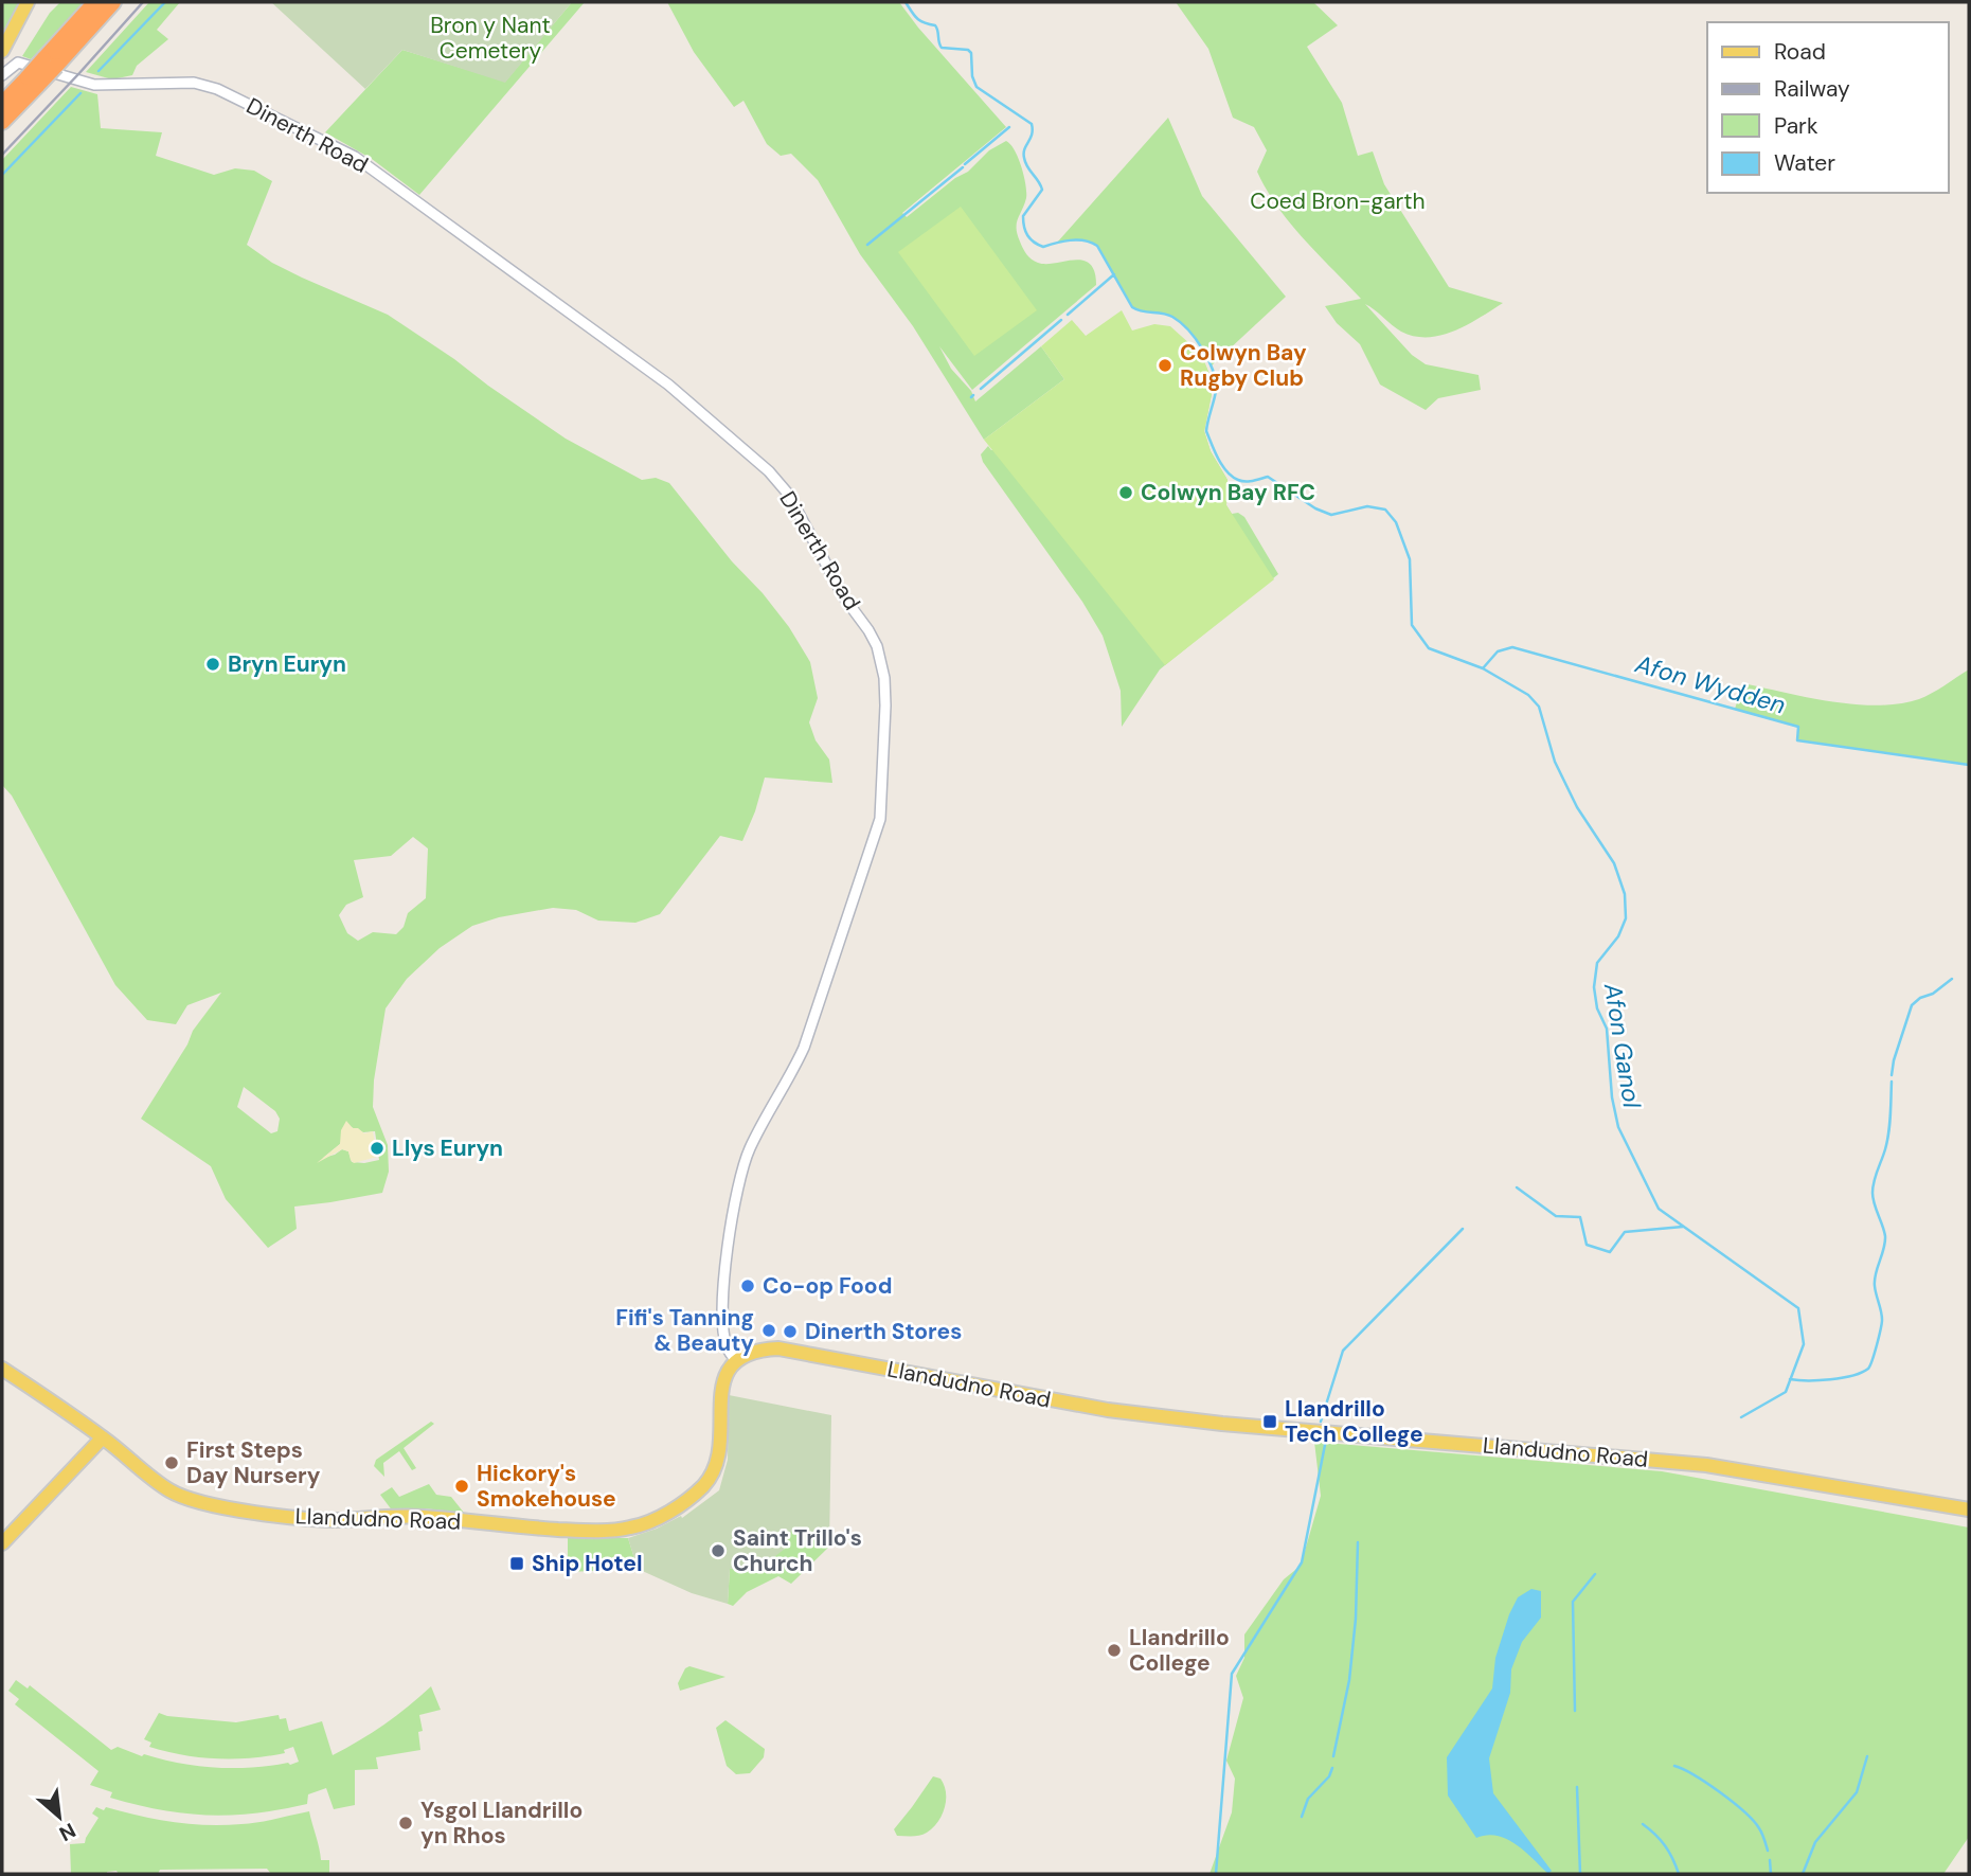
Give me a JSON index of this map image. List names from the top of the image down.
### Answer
{
  "streets": {
    "main road": ["Llandudno Road"],
    "street": ["Dinerth Road"]
  },
  "crossings": [
    ["Dinerth Road", "Llandudno Road"]
  ],
  "water": ["Afon Wydden", "Afon Ganol"],
  "parks": ["Bron y Nant Cemetery", "Coed Bron-garth"],
  "places": {
    "other": [
      "Colwyn Bay Rugby Club",
      "Colwyn Bay RFC",
      "Bryn Euryn",
      "Llys Euryn",
      "Co-op Food",
      "Fifi's Tanning & Beauty",
      "Dinerth Stores",
      "First Steps Day Nursery",
      "Hickory's Smokehouse",
      "Saint Trillo's Church",
      "Llandrillo College",
      "Ysgol Llandrillo yn Rhos"
    ],
    "transit": ["Llandrillo Tech College", "Ship Hotel"]
  },
  "legend": [
    "Road",
    "Railway",
    "Park",
    "Water"
  ],
  "north": "bottom right"
}
